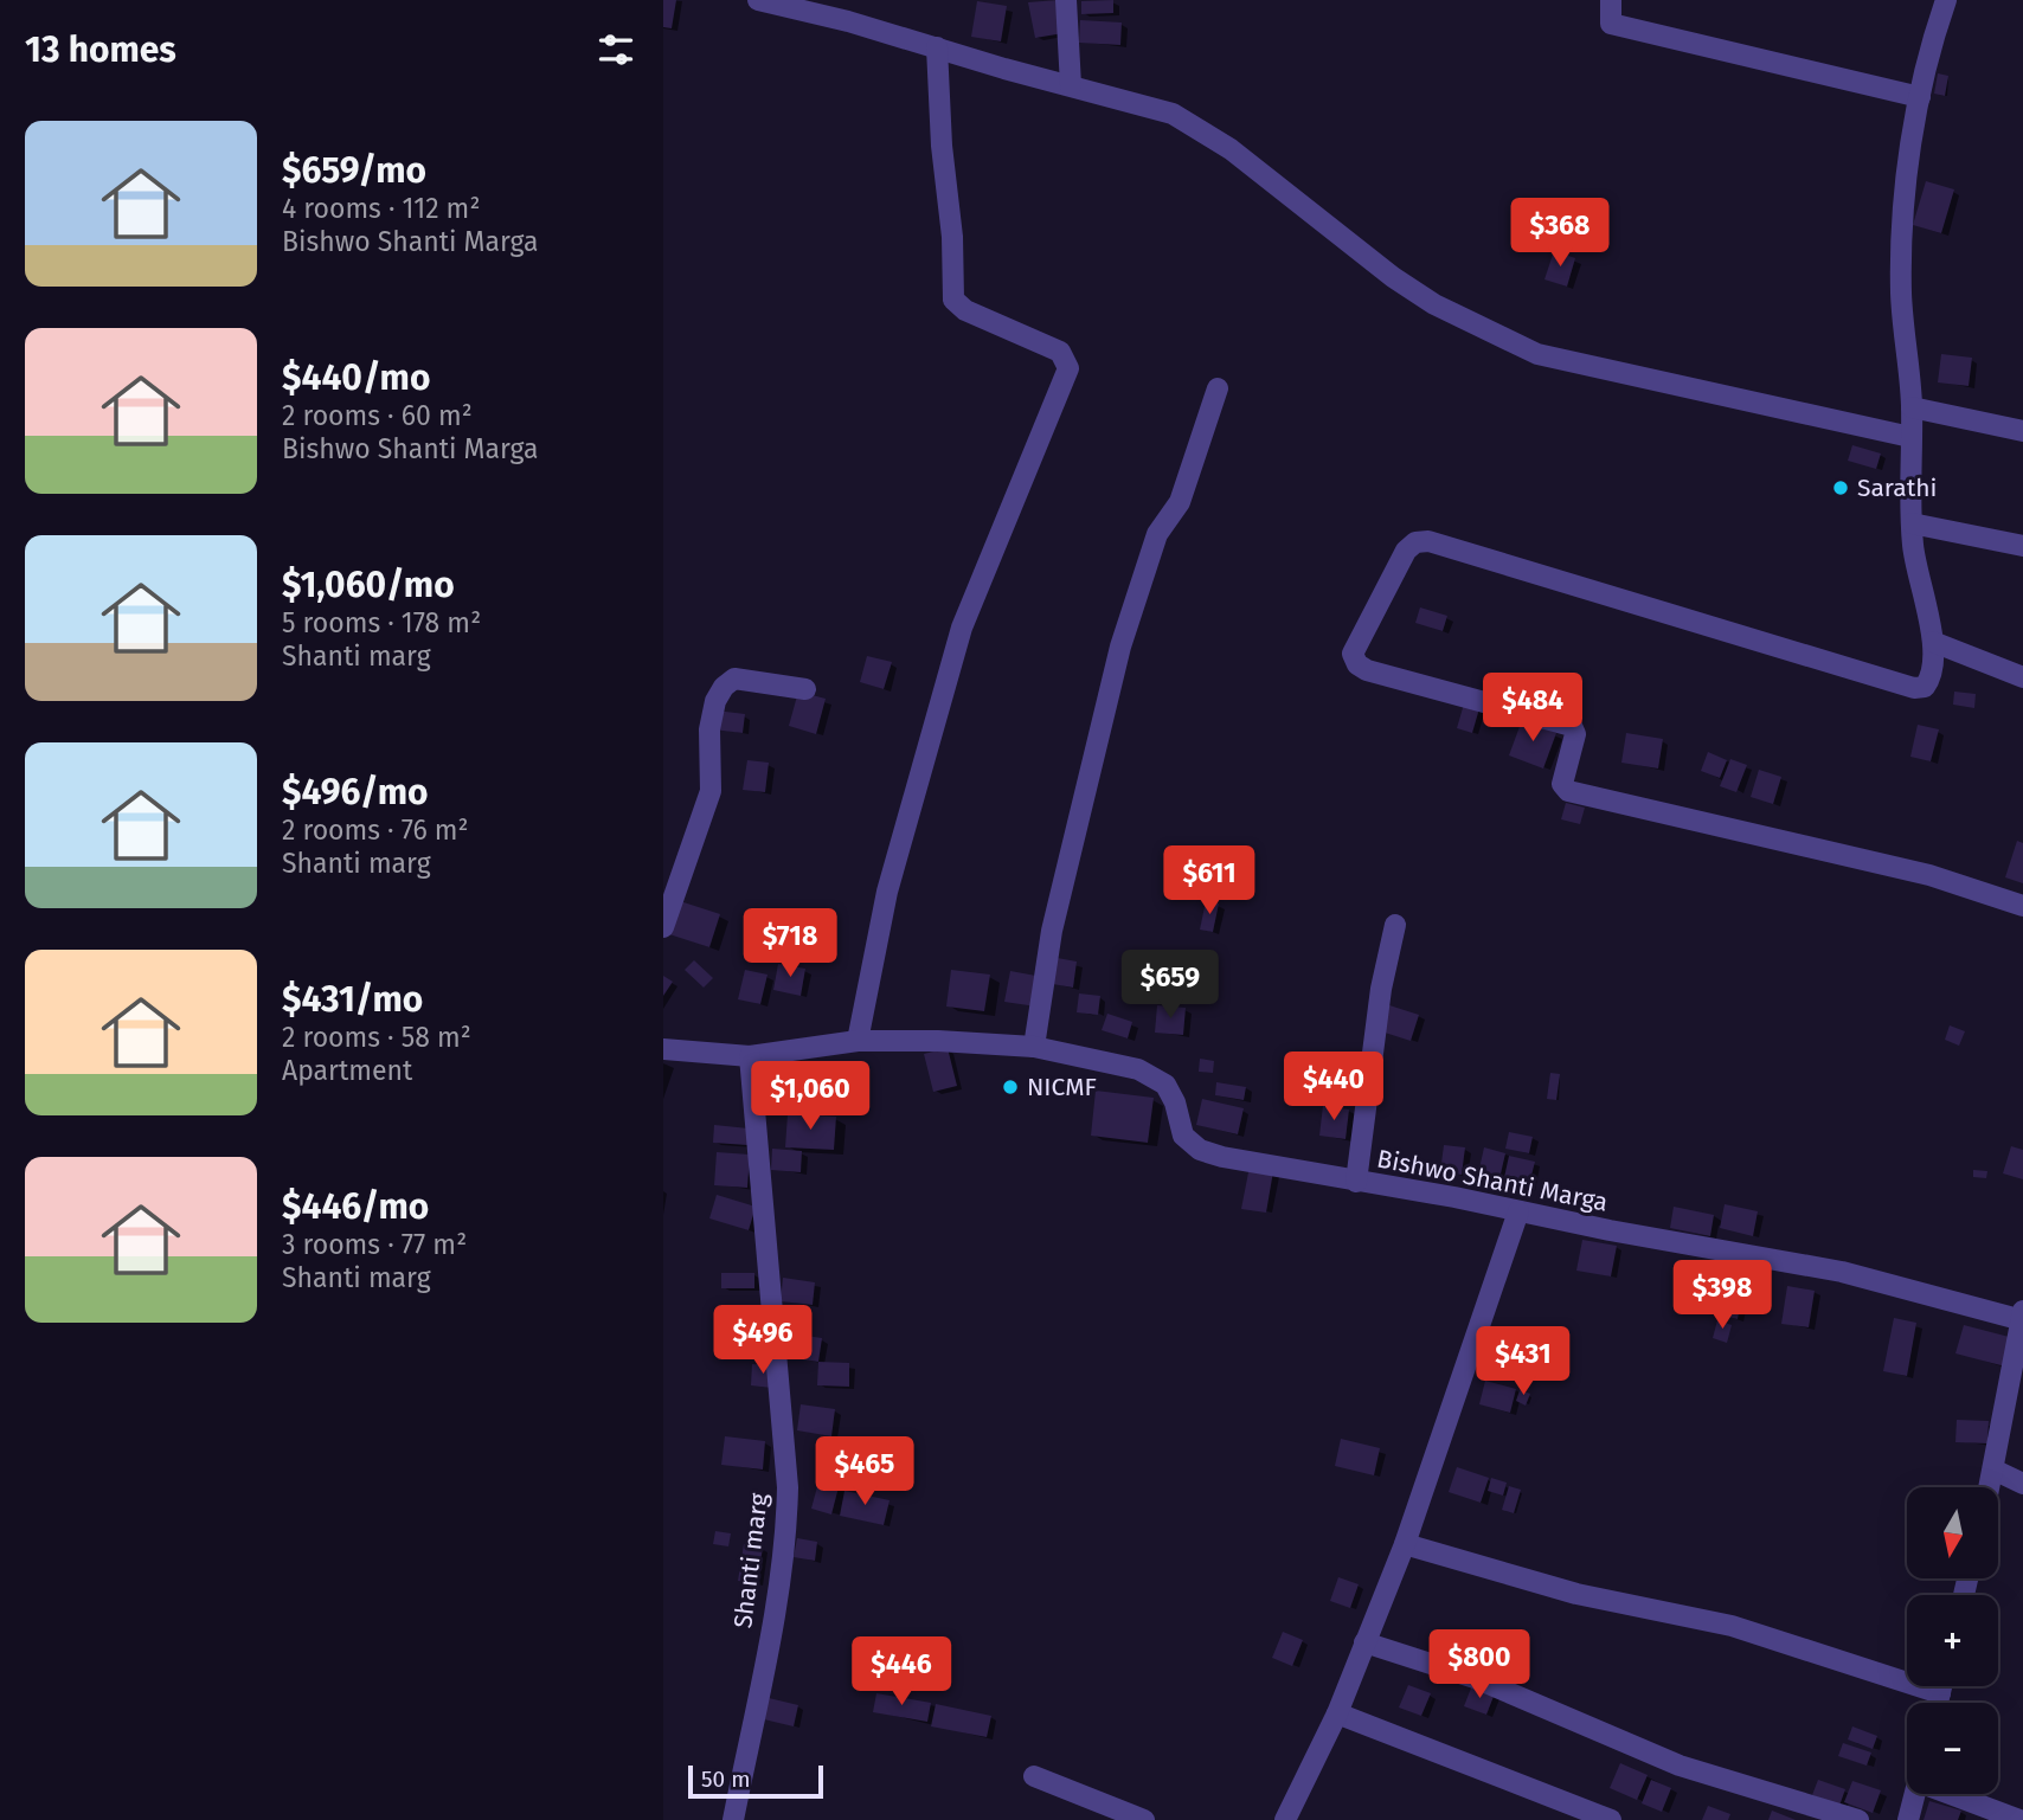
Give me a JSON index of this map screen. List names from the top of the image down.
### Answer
{
  "streets": {
    "street": ["Bishwo Shanti Marga", "Shanti marg"]
  },
  "crossings": [
    ["Bishwo Shanti Marga", "Shanti marg"]
  ],
  "places": ["Sarathi", "NICMF"],
  "scale_bar": "50 m",
  "north": "bottom",
  "page": {
    "heading": "13 homes",
    "list": [
      {
        "name": "$659/mo",
        "note": "4 rooms · 112 m² · Bishwo Shanti Marga"
      },
      {
        "name": "$440/mo",
        "note": "2 rooms · 60 m² · Bishwo Shanti Marga"
      },
      {
        "name": "$1,060/mo",
        "note": "5 rooms · 178 m² · Shanti marg"
      },
      {
        "name": "$496/mo",
        "note": "2 rooms · 76 m² · Shanti marg"
      },
      {
        "name": "$431/mo",
        "note": "2 rooms · 58 m² · Apartment"
      },
      {
        "name": "$446/mo",
        "note": "3 rooms · 77 m² · Shanti marg"
      }
    ],
    "price": [
      "$368",
      "$484",
      "$611",
      "$718",
      "$659",
      "$440",
      "$1,060",
      "$398",
      "$496",
      "$431",
      "$465",
      "$800",
      "$446"
    ],
    "map_buttons": ["+", "−"],
    "scale": "50 m"
  }
}
